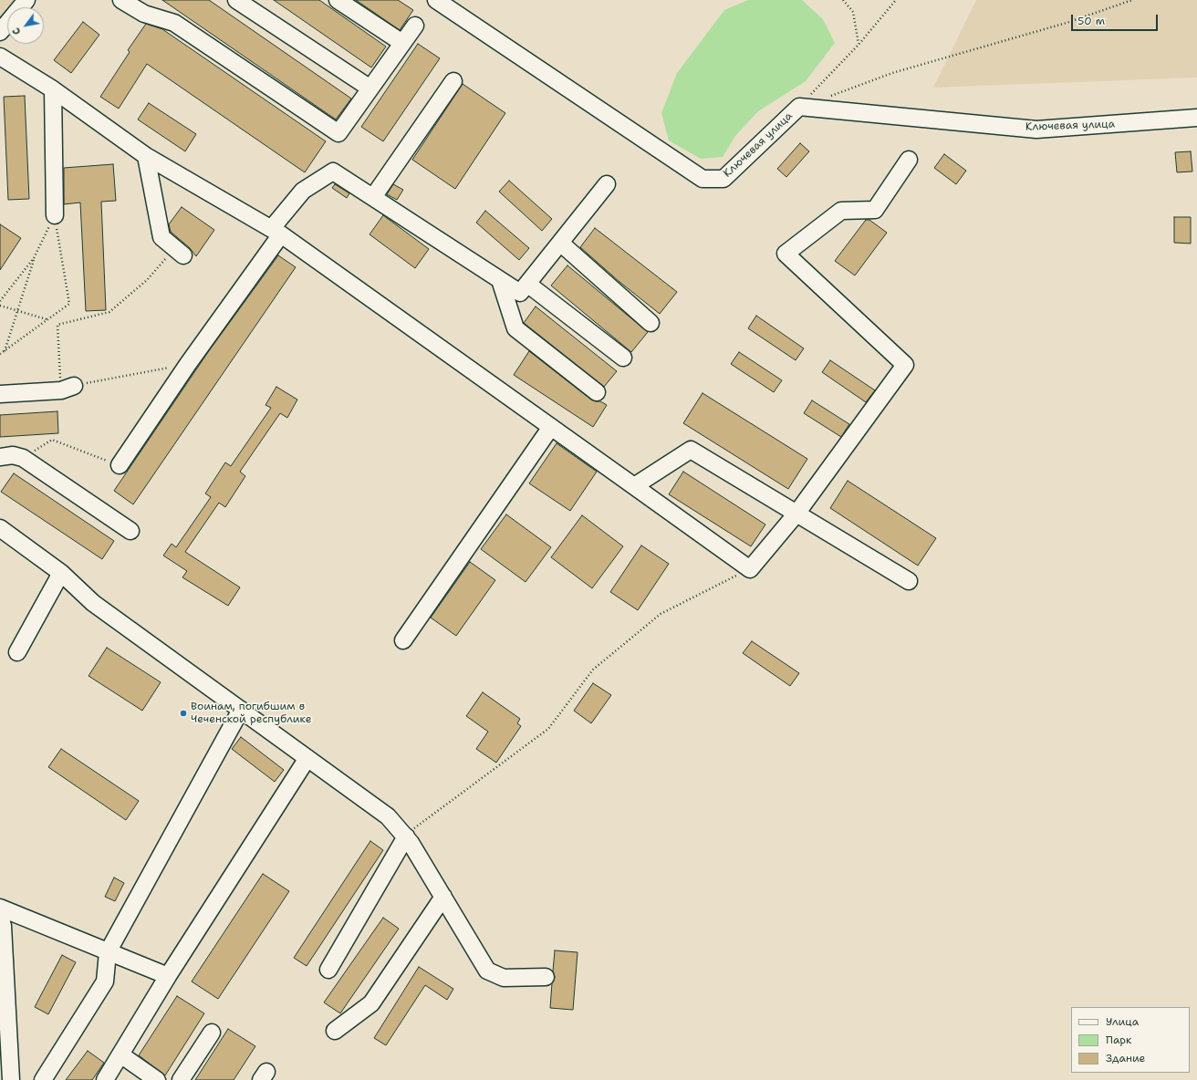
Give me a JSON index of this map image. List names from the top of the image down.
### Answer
{
  "streets": {
    "street": ["Ключевая улица"]
  },
  "places": ["Воинам, погибшим в Чеченской республике"],
  "legend": ["Улица", "Парк", "Здание"],
  "scale_bar": "50 m",
  "north": "bottom left"
}
